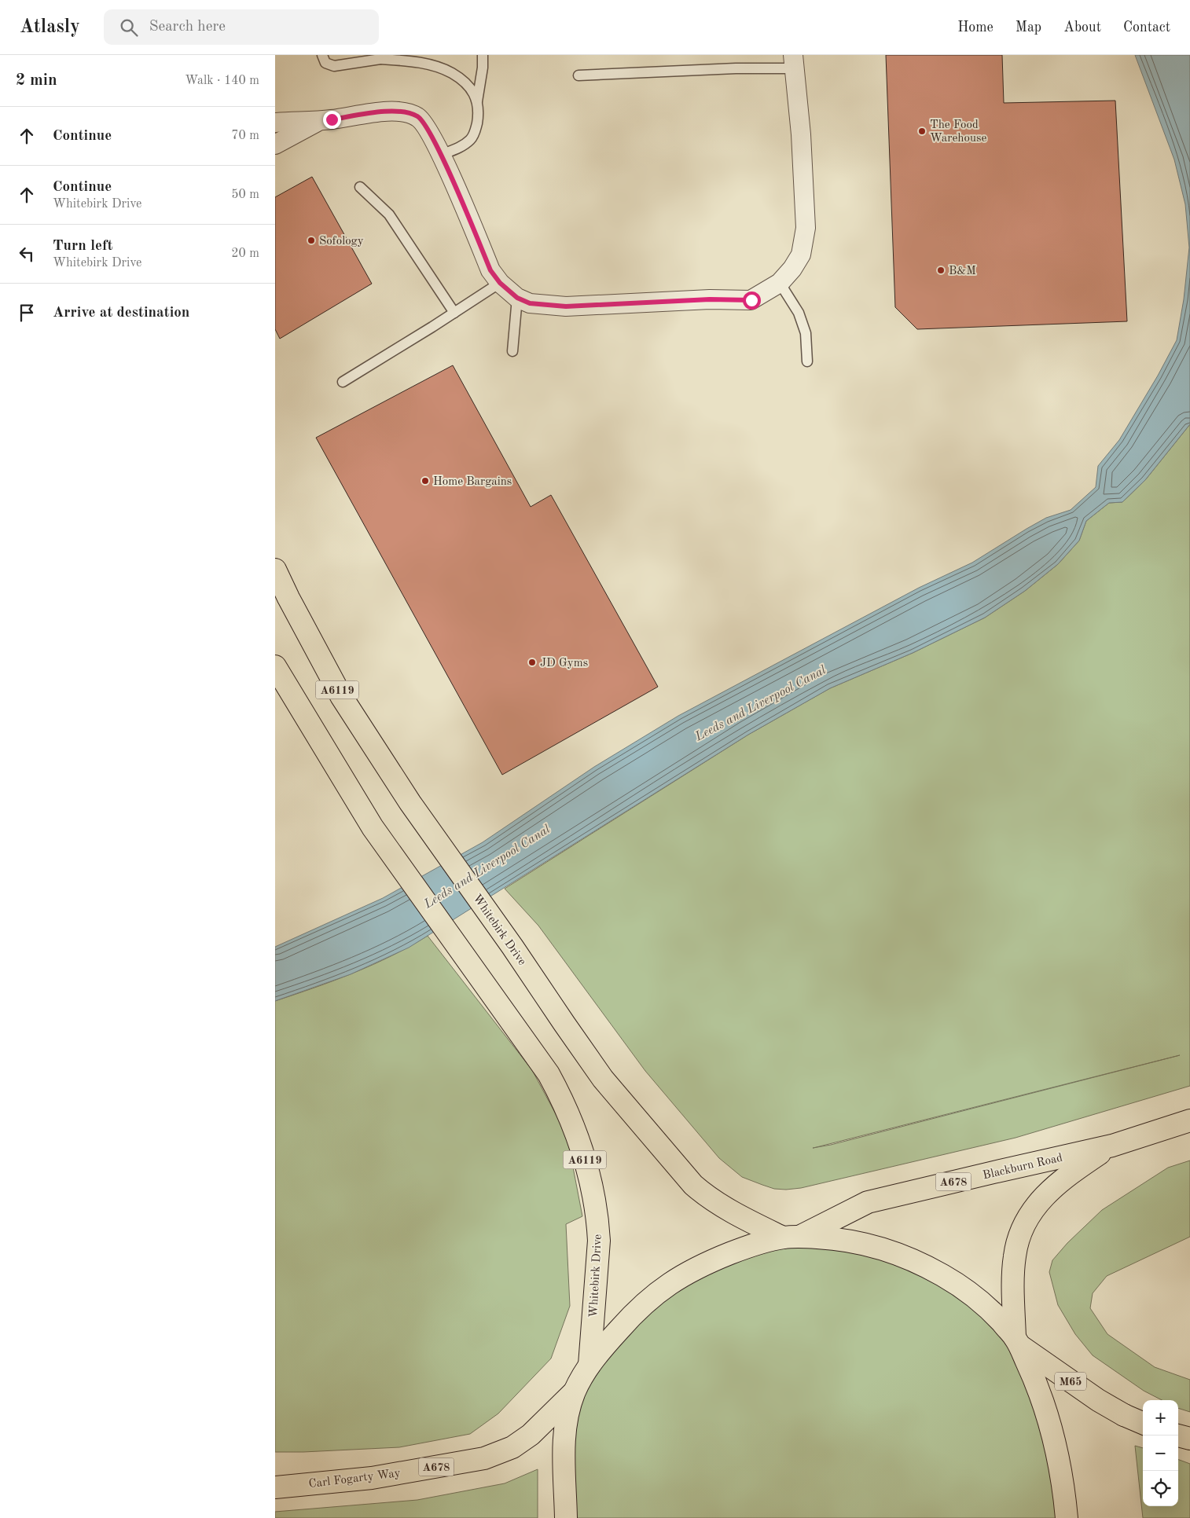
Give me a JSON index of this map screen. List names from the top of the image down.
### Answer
{
  "streets": {
    "main road": [
      "A6119",
      "Whitebirk Drive",
      "Blackburn Road",
      "A678",
      "M65",
      "Carl Fogarty Way"
    ]
  },
  "crossings": [
    ["Whitebirk Drive", "Blackburn Road"],
    ["Whitebirk Drive", "A678"],
    ["Blackburn Road", "A678"],
    ["Blackburn Road", "M65"],
    ["A678", "M65"],
    ["A678", "Carl Fogarty Way"]
  ],
  "water": ["Leeds and Liverpool Canal"],
  "places": [
    "The Food Warehouse",
    "Sofology",
    "B&M",
    "Home Bargains",
    "JD Gyms"
  ],
  "page": {
    "header": "Atlasly",
    "search": "Search here",
    "nav": [
      "Home",
      "Map",
      "About",
      "Contact"
    ],
    "heading": ["2 min", "Walk · 140 m"],
    "list": [
      ["Continue", "70 m"],
      ["Continue", "Whitebirk Drive", "50 m"],
      ["Turn left", "Whitebirk Drive", "20 m"],
      "Arrive at destination"
    ],
    "map_buttons": ["+", "−"]
  }
}
